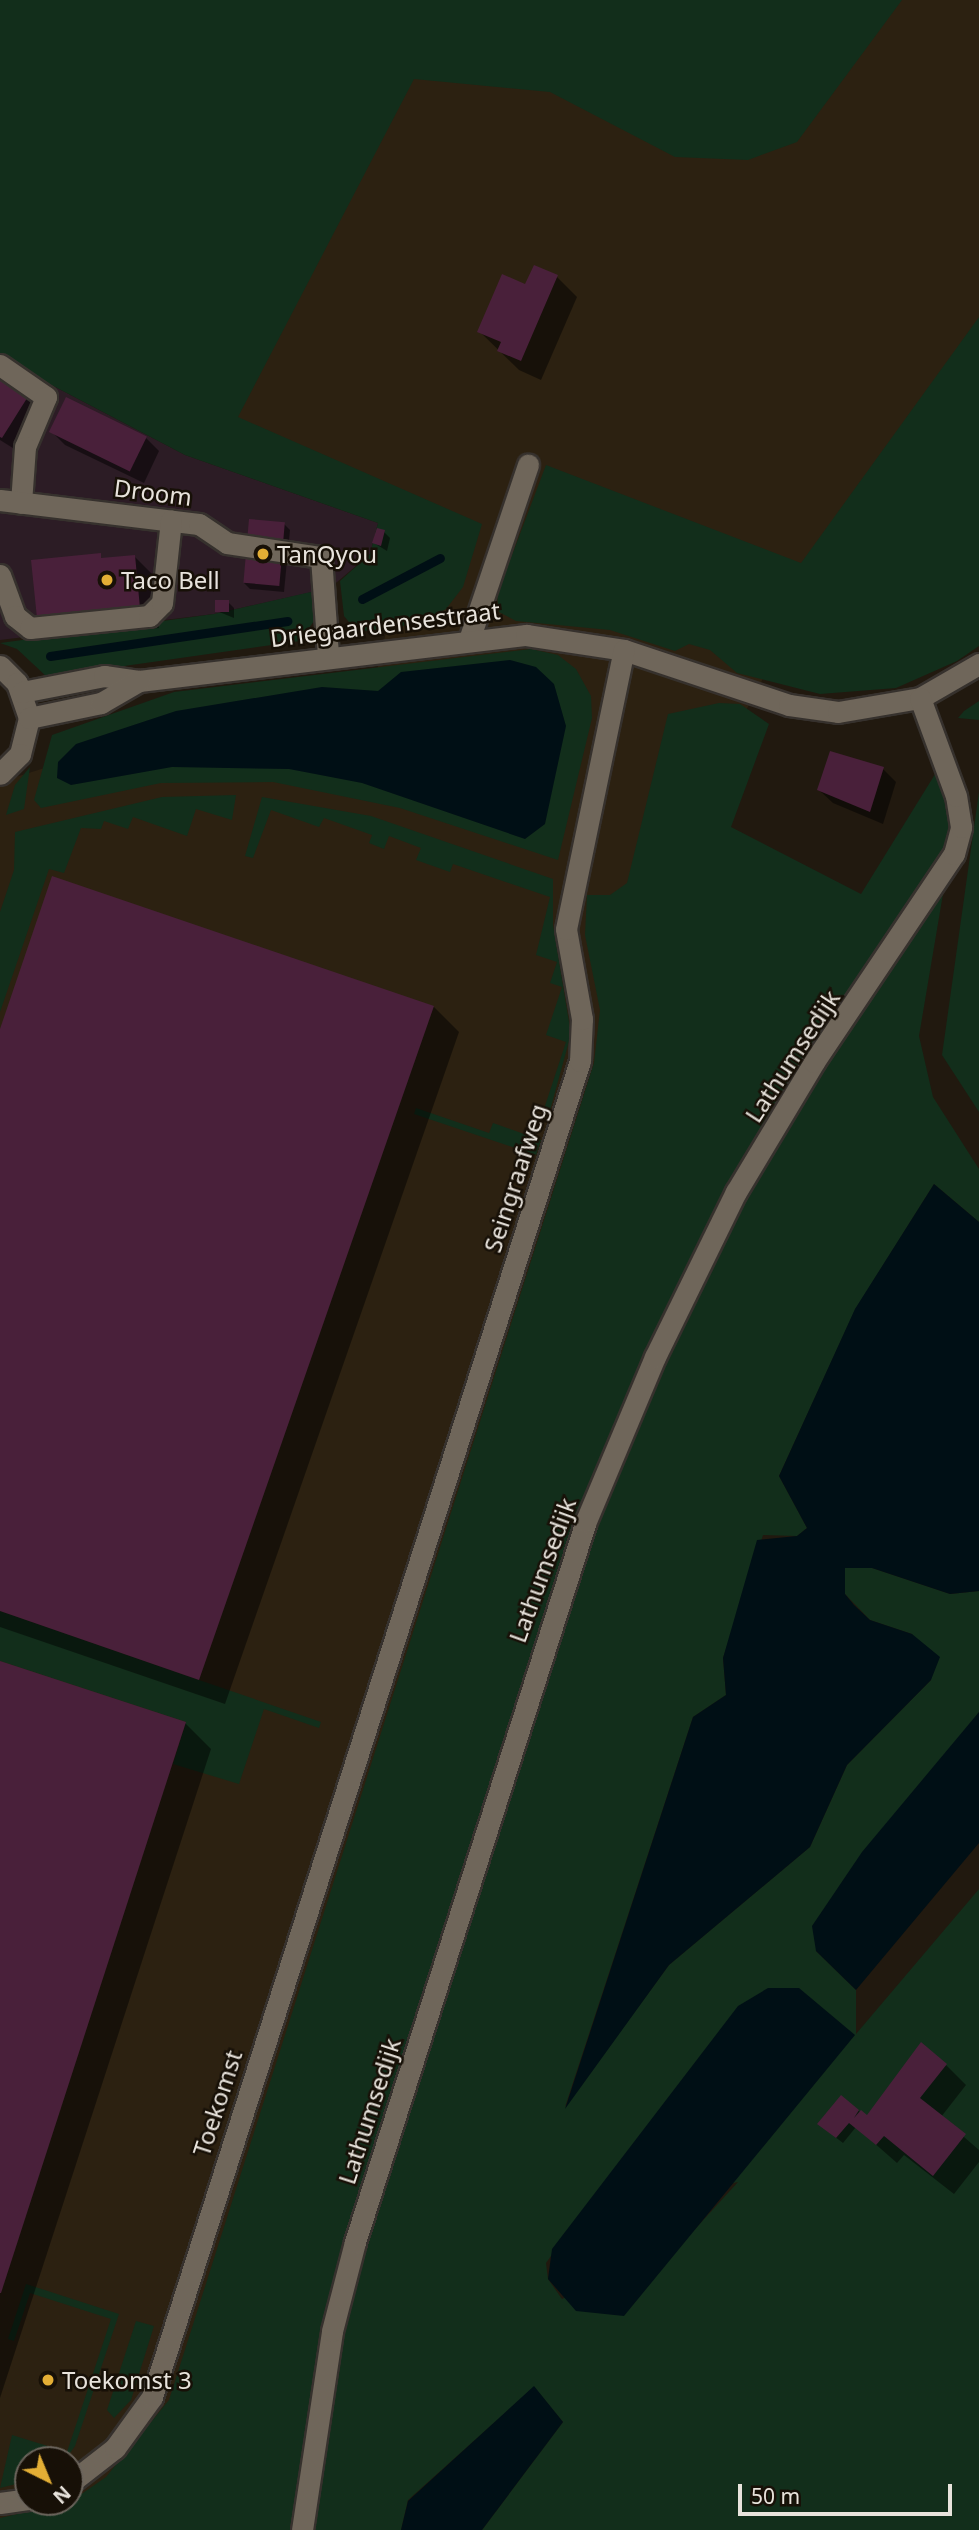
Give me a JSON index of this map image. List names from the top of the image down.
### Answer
{
  "streets": {
    "street": [
      "Droom",
      "Driegaardensestraat",
      "Lathumsedijk",
      "Seingraafweg",
      "Toekomst"
    ]
  },
  "crossings": [
    ["Droom", "Driegaardensestraat"],
    ["Driegaardensestraat", "Lathumsedijk"],
    ["Driegaardensestraat", "Seingraafweg"],
    ["Seingraafweg", "Toekomst"]
  ],
  "places": ["TanQyou", "Taco Bell", "Toekomst 3"],
  "scale_bar": "50 m",
  "north": "bottom right"
}
